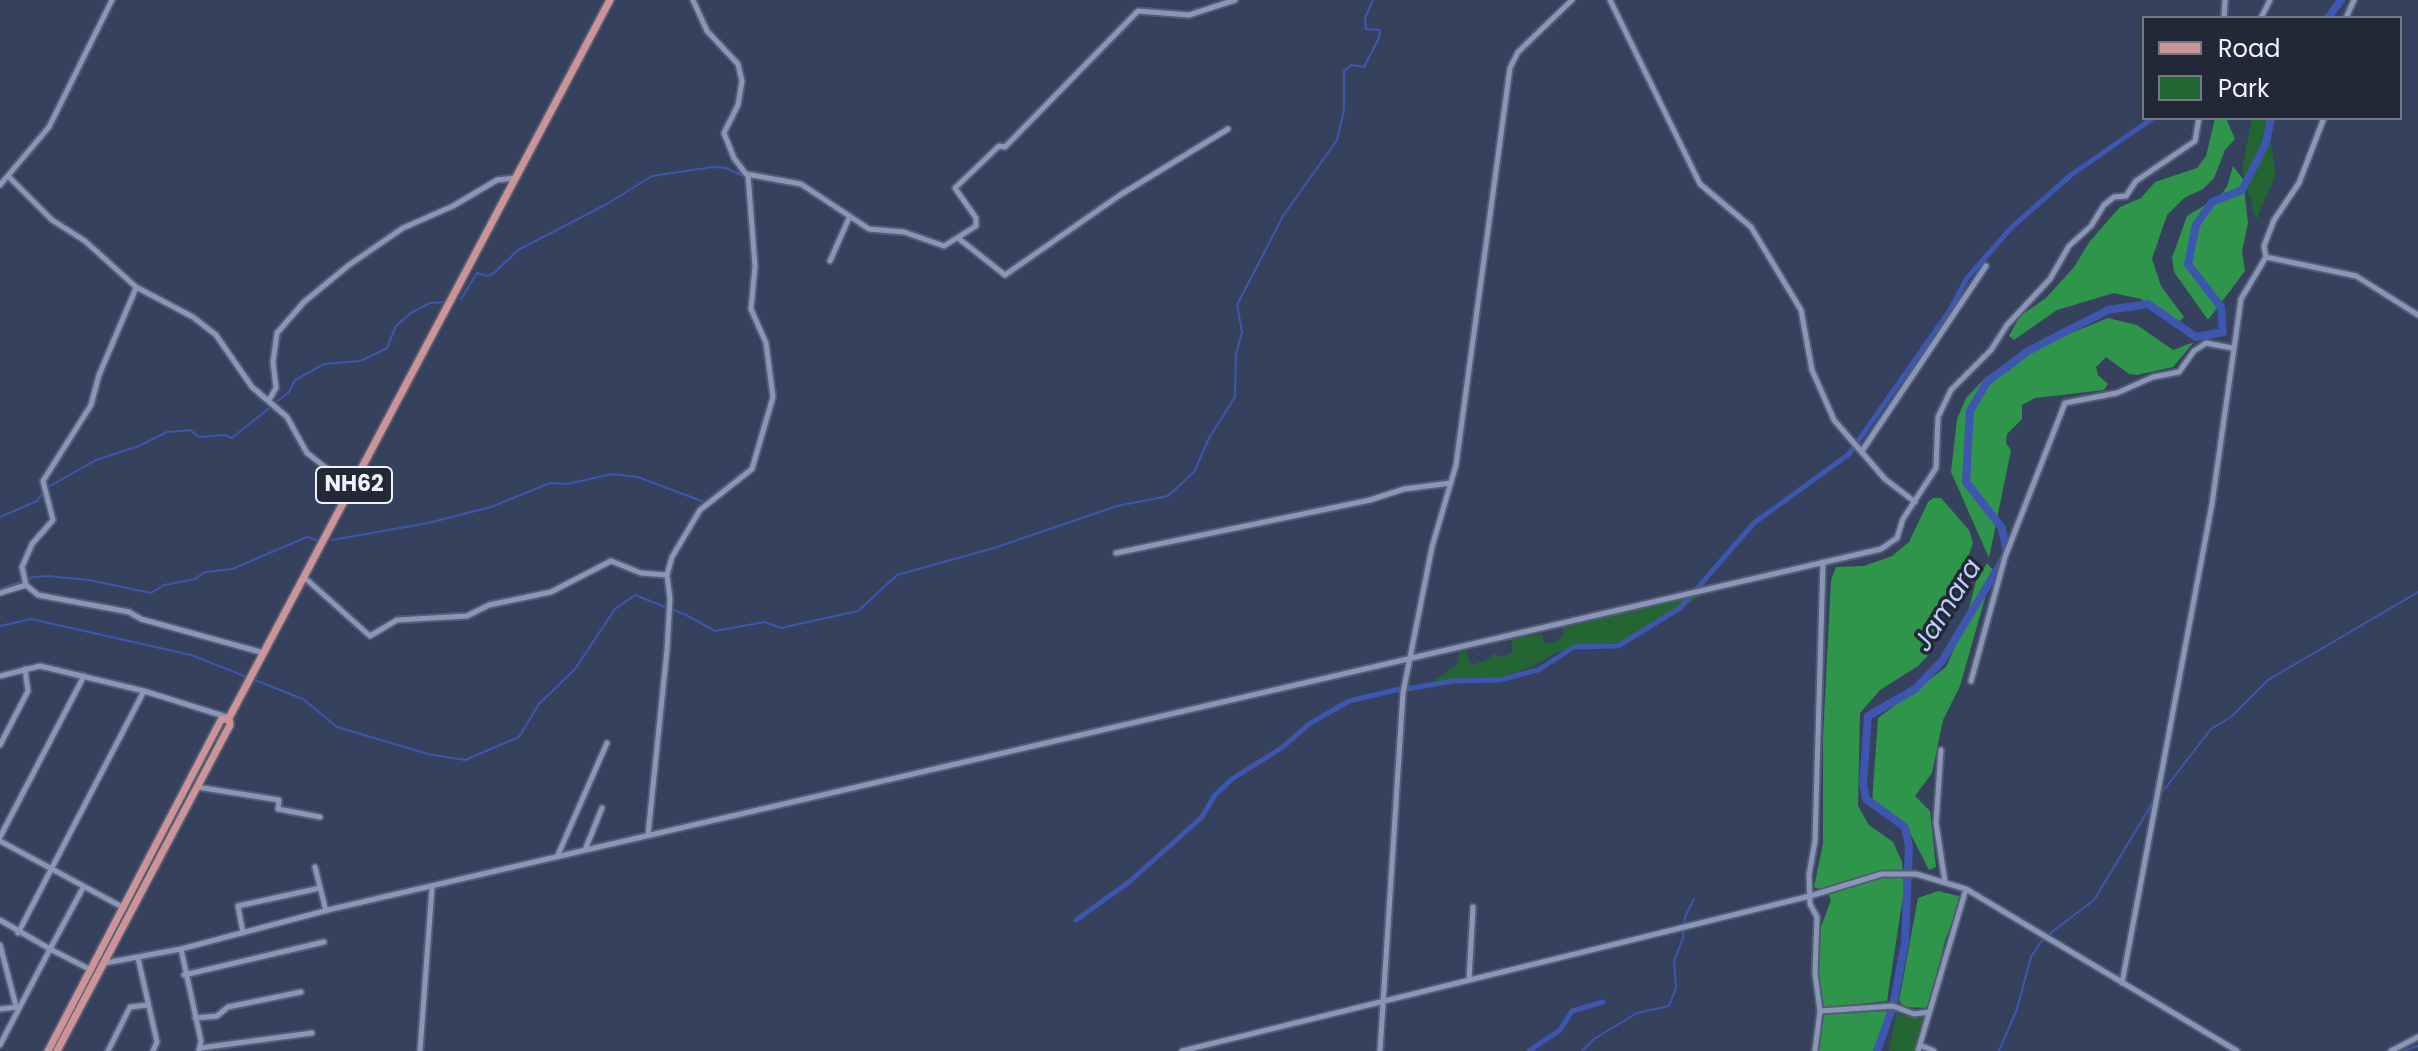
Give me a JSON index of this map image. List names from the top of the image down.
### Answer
{
  "streets": {
    "main road": ["NH62"]
  },
  "water": ["Jamara"],
  "legend": ["Road", "Park"]
}
